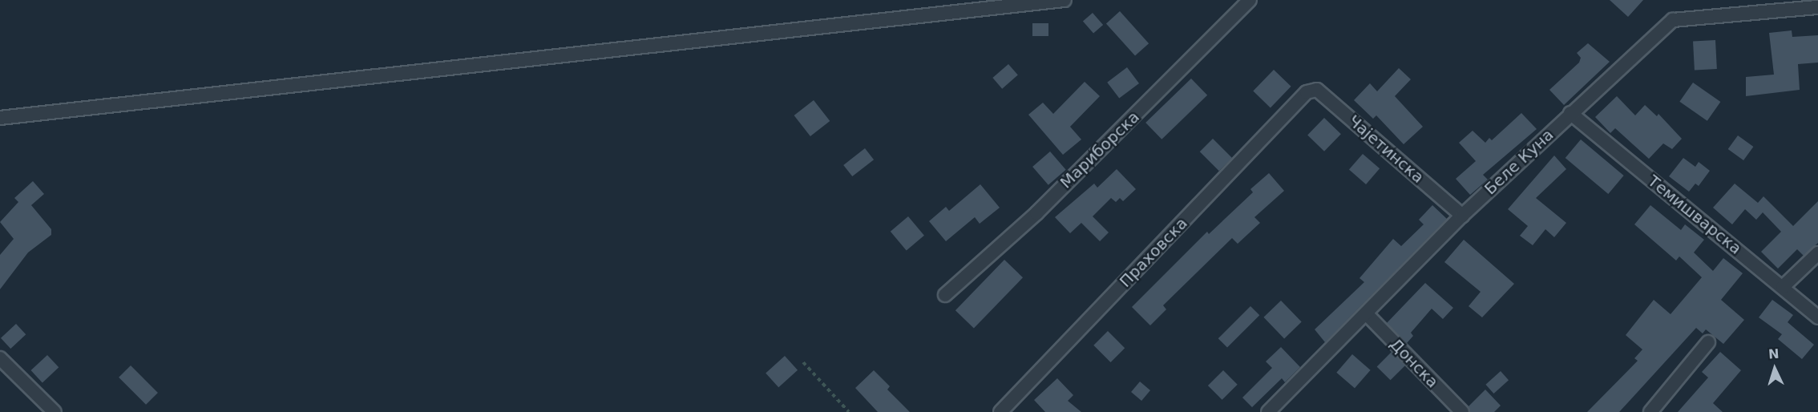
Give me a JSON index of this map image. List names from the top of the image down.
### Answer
{
  "streets": {
    "street": [
      "Чајетинска",
      "Мариборска",
      "Беле Куна",
      "Темишварска",
      "Праховска",
      "Донска"
    ]
  },
  "crossings": [
    ["Чајетинска", "Беле Куна"],
    ["Чајетинска", "Праховска"],
    ["Беле Куна", "Темишварска"],
    ["Беле Куна", "Донска"]
  ],
  "north": "top"
}
